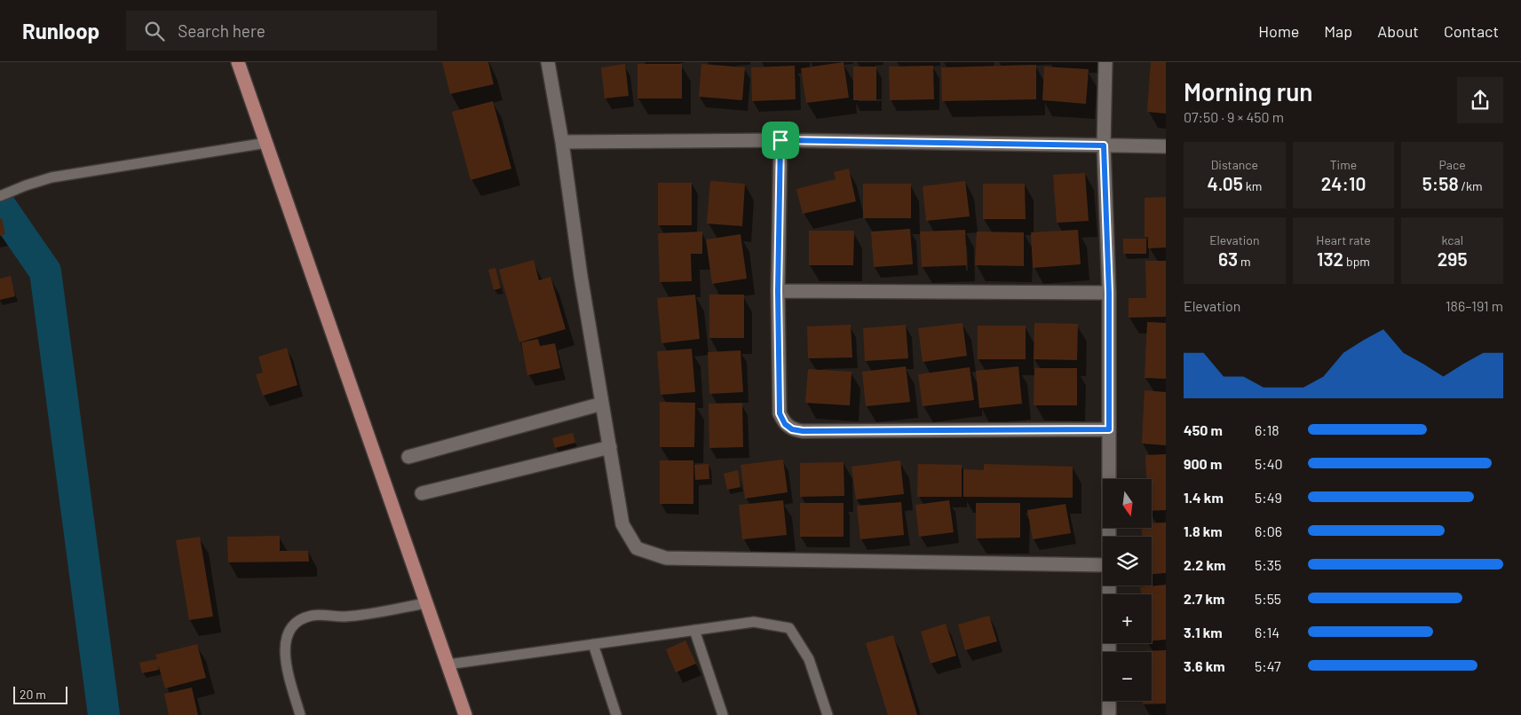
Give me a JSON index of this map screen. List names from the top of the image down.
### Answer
{
  "scale_bar": "20 m",
  "north": "bottom",
  "page": {
    "header": "Runloop",
    "search": "Search here",
    "nav": [
      "Home",
      "Map",
      "About",
      "Contact"
    ],
    "heading": ["Morning run", "07:50 · 9 × 450 m"],
    "stats": [
      ["Distance", "4.05 km"],
      ["Time", "24:10"],
      ["Pace", "5:58 /km"],
      ["Elevation", "63 m"],
      ["Heart rate", "132 bpm"],
      ["kcal", "295"]
    ],
    "chart": ["Elevation", "186–191 m"],
    "list": [
      {
        "name": "450 m",
        "note": "6:18"
      },
      {
        "name": "900 m",
        "note": "5:40"
      },
      {
        "name": "1.4 km",
        "note": "5:49"
      },
      {
        "name": "1.8 km",
        "note": "6:06"
      },
      {
        "name": "2.2 km",
        "note": "5:35"
      },
      {
        "name": "2.7 km",
        "note": "5:55"
      },
      {
        "name": "3.1 km",
        "note": "6:14"
      },
      {
        "name": "3.6 km",
        "note": "5:47"
      }
    ],
    "map_buttons": ["+", "−"],
    "scale": "20 m"
  }
}
